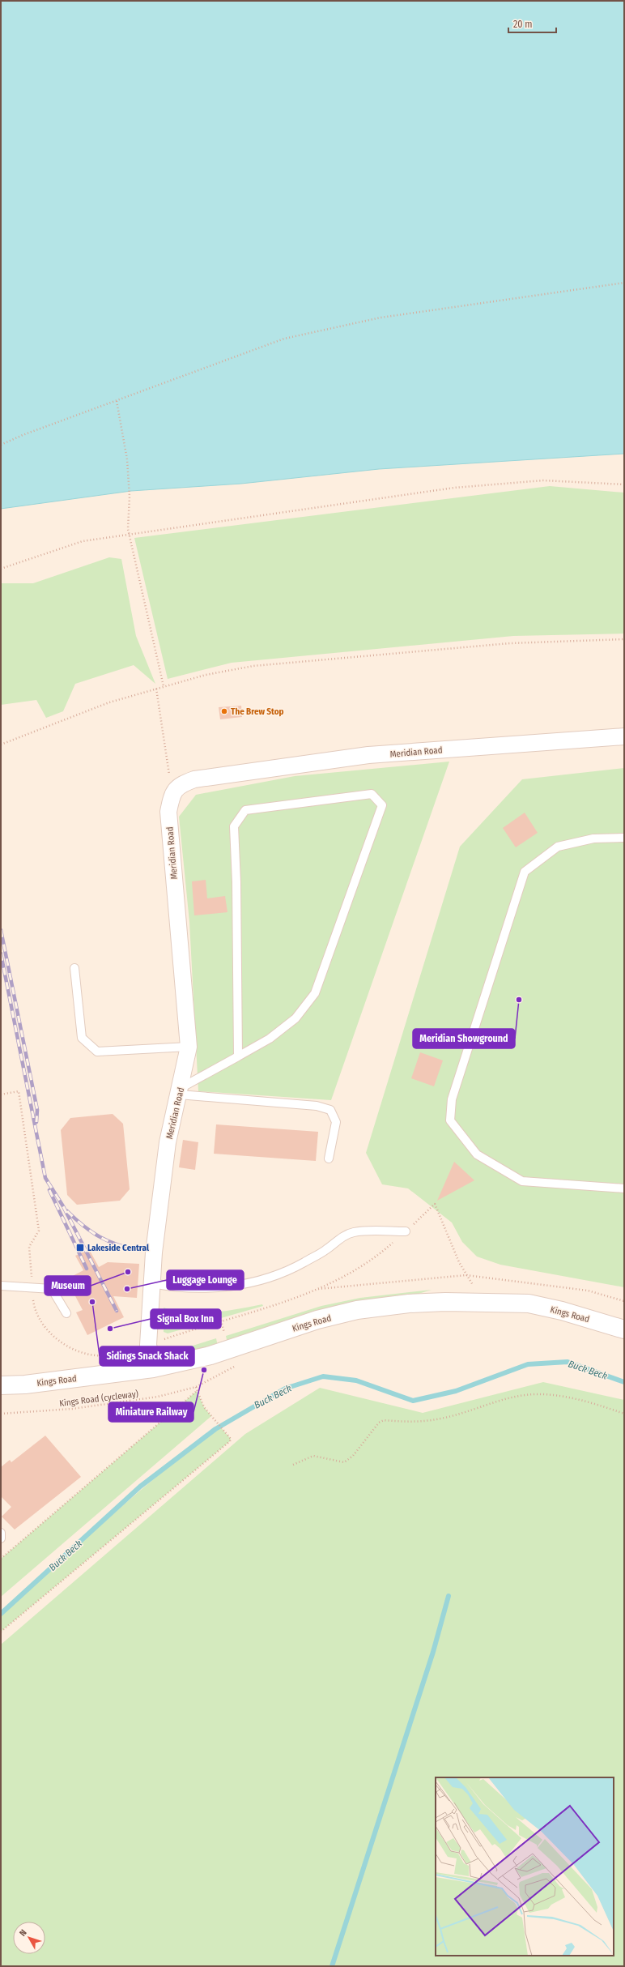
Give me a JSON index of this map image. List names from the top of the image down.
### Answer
{
  "streets": {
    "street": ["Meridian Road", "Kings Road"],
    "path": ["Kings Road (cycleway)"]
  },
  "crossings": [
    ["Meridian Road", "Kings Road"]
  ],
  "water": ["Buck Beck"],
  "places": {
    "other": [
      "The Brew Stop",
      "Meridian Showground",
      "Museum",
      "Luggage Lounge",
      "Sidings Snack Shack",
      "Signal Box Inn",
      "Miniature Railway"
    ],
    "transit": ["Lakeside Central"]
  },
  "scale_bar": "20 m",
  "north": "top left"
}
